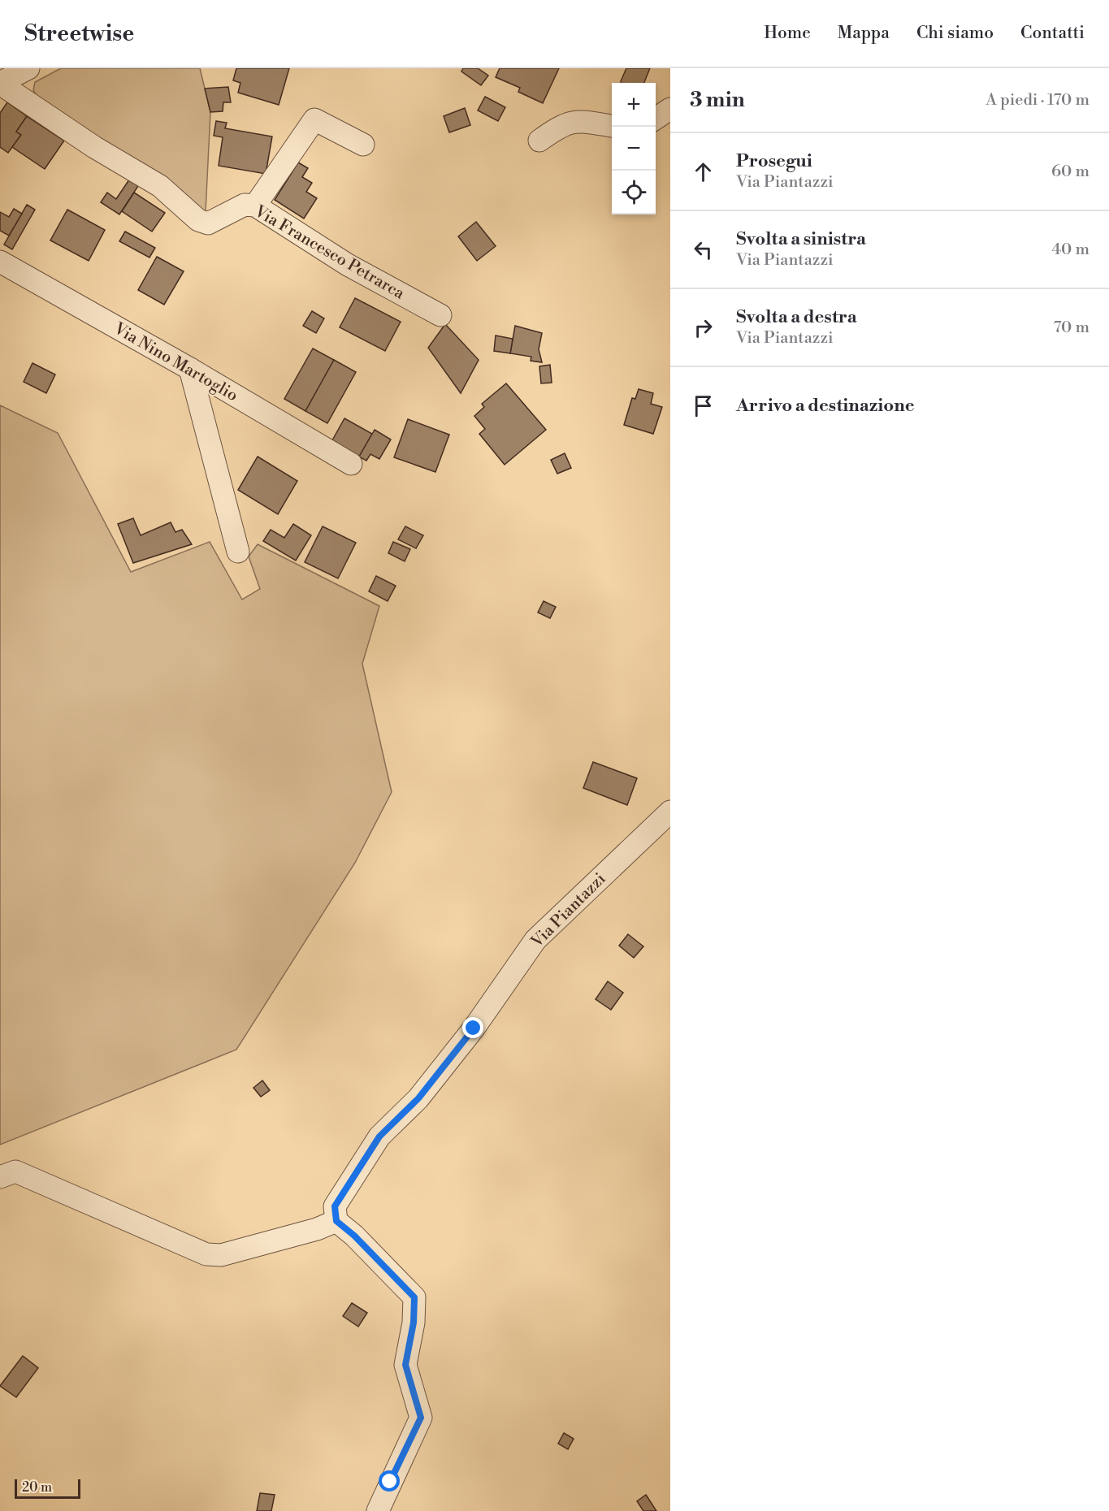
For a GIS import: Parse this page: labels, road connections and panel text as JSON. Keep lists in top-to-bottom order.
{
  "streets": {
    "street": ["Via Francesco Petrarca", "Via Nino Martoglio", "Via Piantazzi"]
  },
  "scale_bar": "20 m",
  "page": {
    "header": "Streetwise",
    "nav": [
      "Home",
      "Mappa",
      "Chi siamo",
      "Contatti"
    ],
    "heading": ["3 min", "A piedi · 170 m"],
    "map_buttons": ["+", "−"],
    "list": [
      ["Prosegui", "Via Piantazzi", "60 m"],
      ["Svolta a sinistra", "Via Piantazzi", "40 m"],
      ["Svolta a destra", "Via Piantazzi", "70 m"],
      "Arrivo a destinazione"
    ],
    "scale": "20 m"
  }
}
